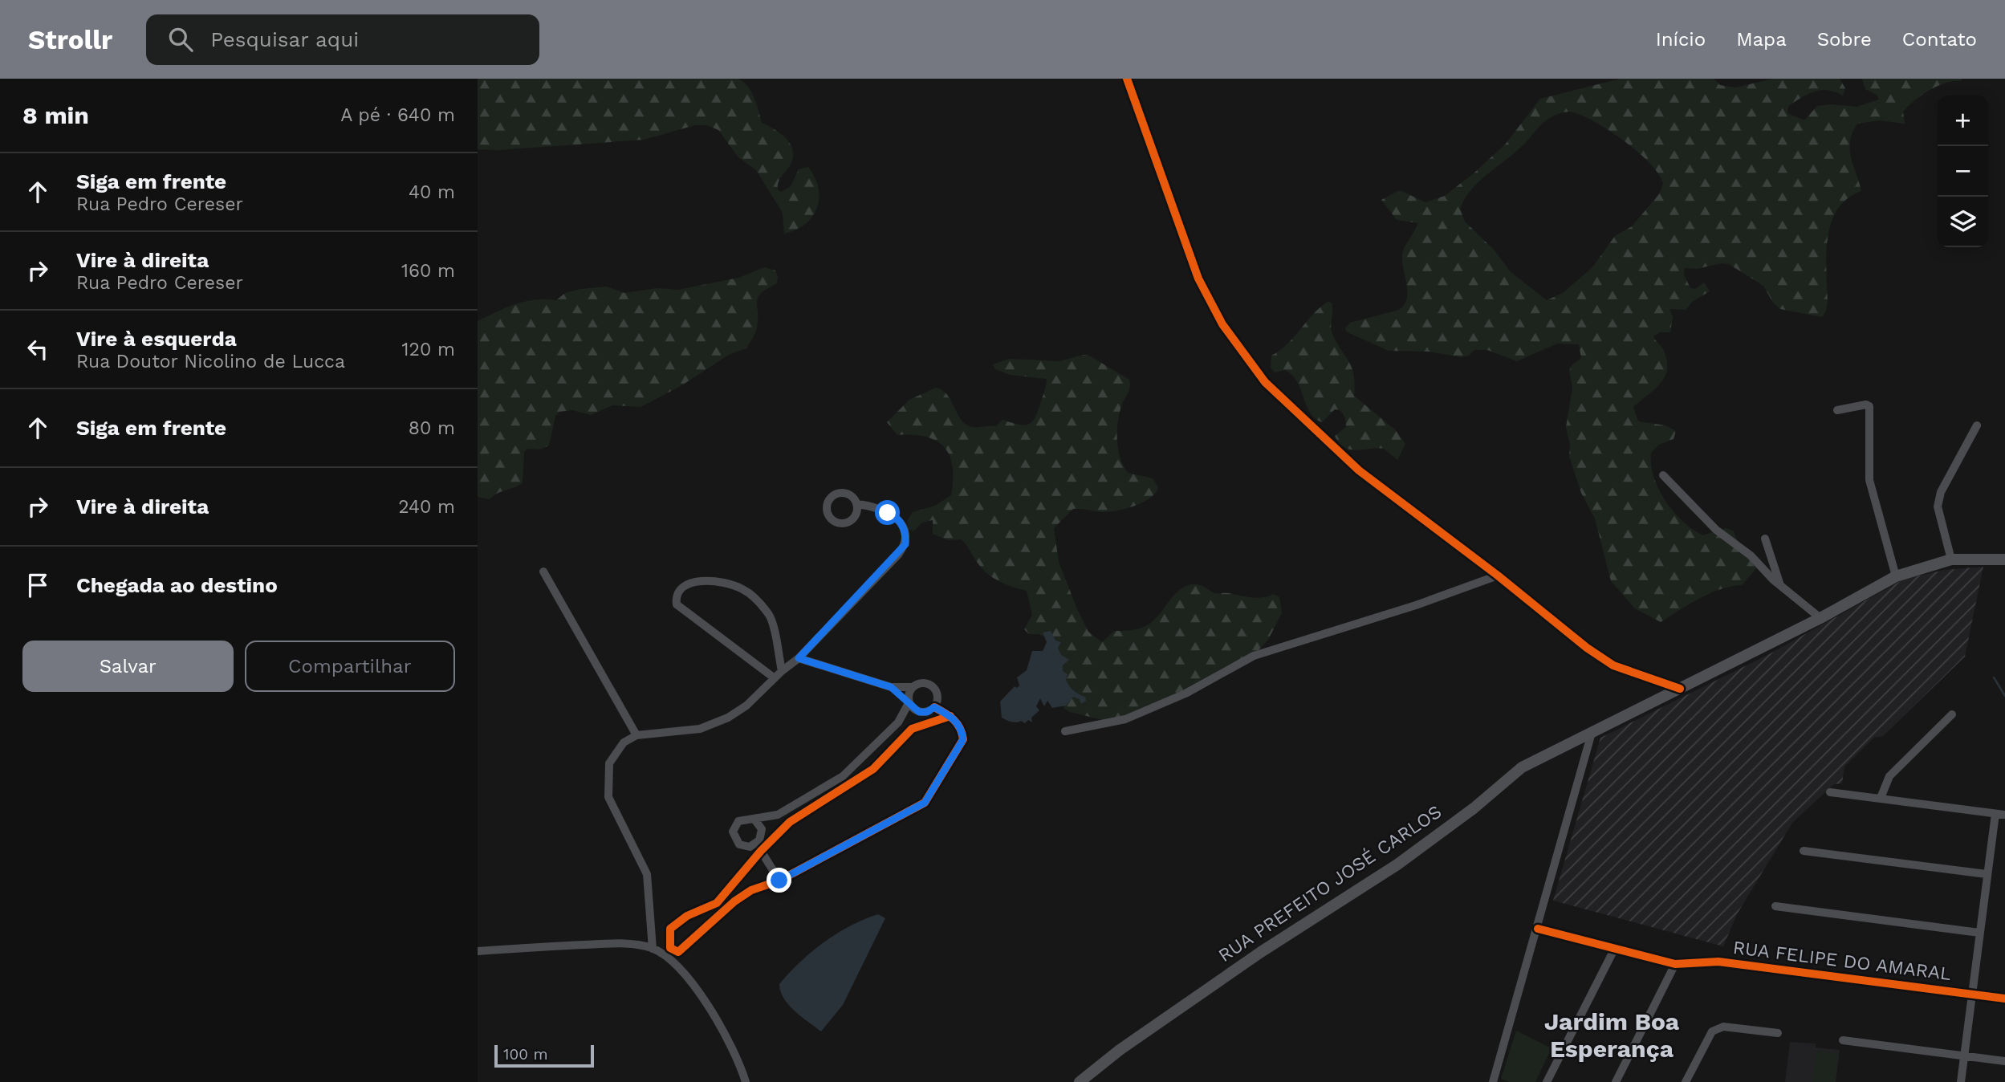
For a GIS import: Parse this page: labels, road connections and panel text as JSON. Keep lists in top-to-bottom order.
{
  "streets": {
    "main road": ["RUA PREFEITO JOSÉ CARLOS"],
    "street": ["RUA FELIPE DO AMARAL"]
  },
  "districts": ["Jardim Boa Esperança"],
  "scale_bar": "100 m",
  "page": {
    "header": "Strollr",
    "search": "Pesquisar aqui",
    "nav": [
      "Início",
      "Mapa",
      "Sobre",
      "Contato"
    ],
    "heading": ["8 min", "A pé · 640 m"],
    "map_buttons": ["+", "−"],
    "list": [
      ["Siga em frente", "Rua Pedro Cereser", "40 m"],
      ["Vire à direita", "Rua Pedro Cereser", "160 m"],
      ["Vire à esquerda", "Rua Doutor Nicolino de Lucca", "120 m"],
      ["Siga em frente", "80 m"],
      ["Vire à direita", "240 m"],
      "Chegada ao destino"
    ],
    "buttons": ["Salvar", "Compartilhar"],
    "scale": "100 m"
  }
}
